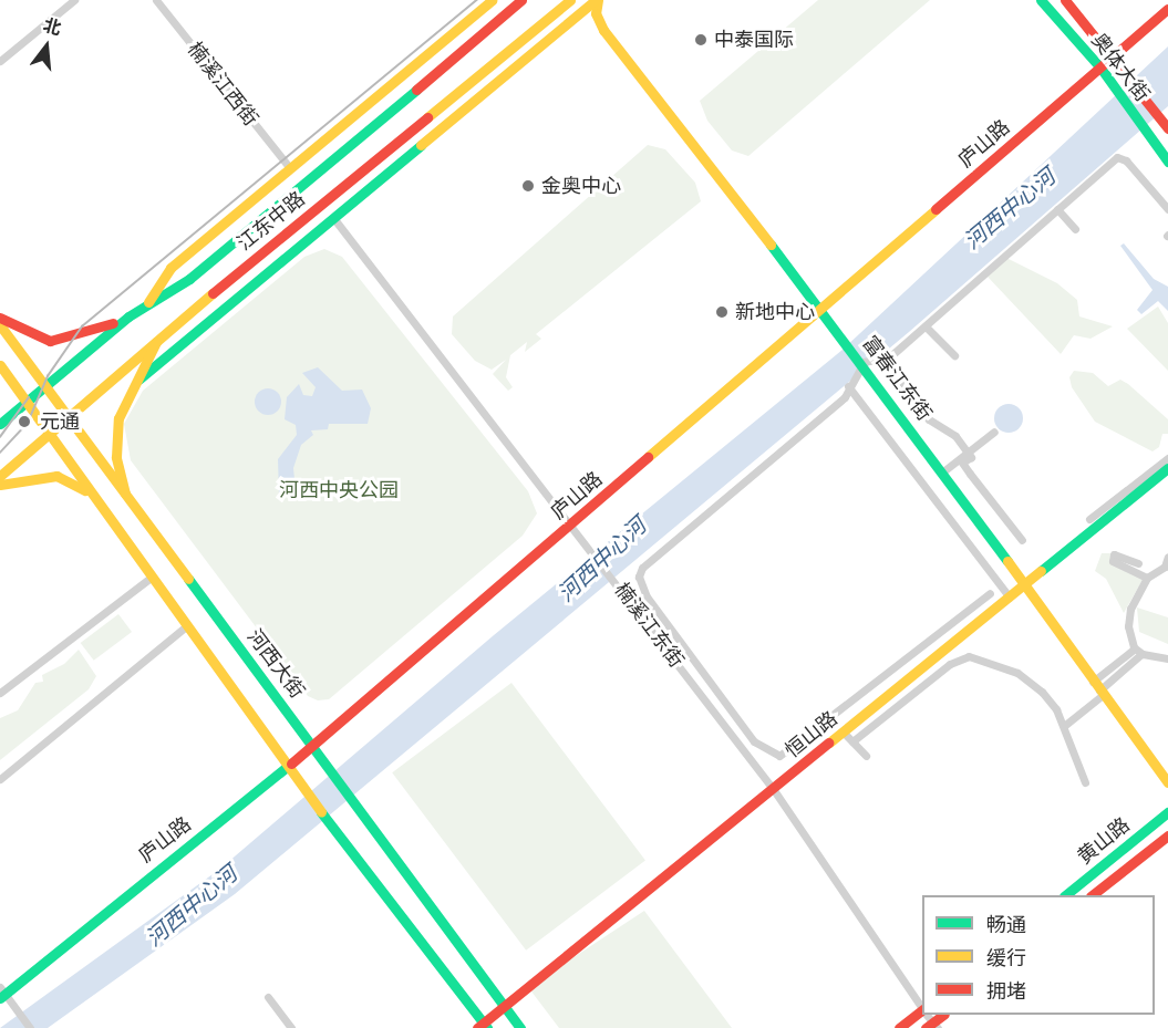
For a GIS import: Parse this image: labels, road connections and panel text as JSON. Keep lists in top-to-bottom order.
{
  "streets": {
    "main road": [
      "奥体大街",
      "庐山路",
      "江东中路",
      "富春江东街",
      "河西大街",
      "恒山路",
      "黄山路"
    ],
    "street": ["楠溪江西街", "楠溪江东街"]
  },
  "crossings": [
    ["奥体大街", "庐山路"],
    ["楠溪江西街", "江东中路"],
    ["庐山路", "富春江东街"],
    ["庐山路", "楠溪江东街"],
    ["庐山路", "河西大街"],
    ["江东中路", "富春江东街"],
    ["江东中路", "楠溪江东街"],
    ["江东中路", "河西大街"],
    ["富春江东街", "恒山路"],
    ["楠溪江东街", "恒山路"],
    ["河西大街", "恒山路"]
  ],
  "water": ["河西中心河"],
  "parks": ["河西中央公园"],
  "places": [
    "中泰国际",
    "金奥中心",
    "新地中心",
    "元通"
  ],
  "legend": ["畅通", "缓行", "拥堵"],
  "north": "top"
}
